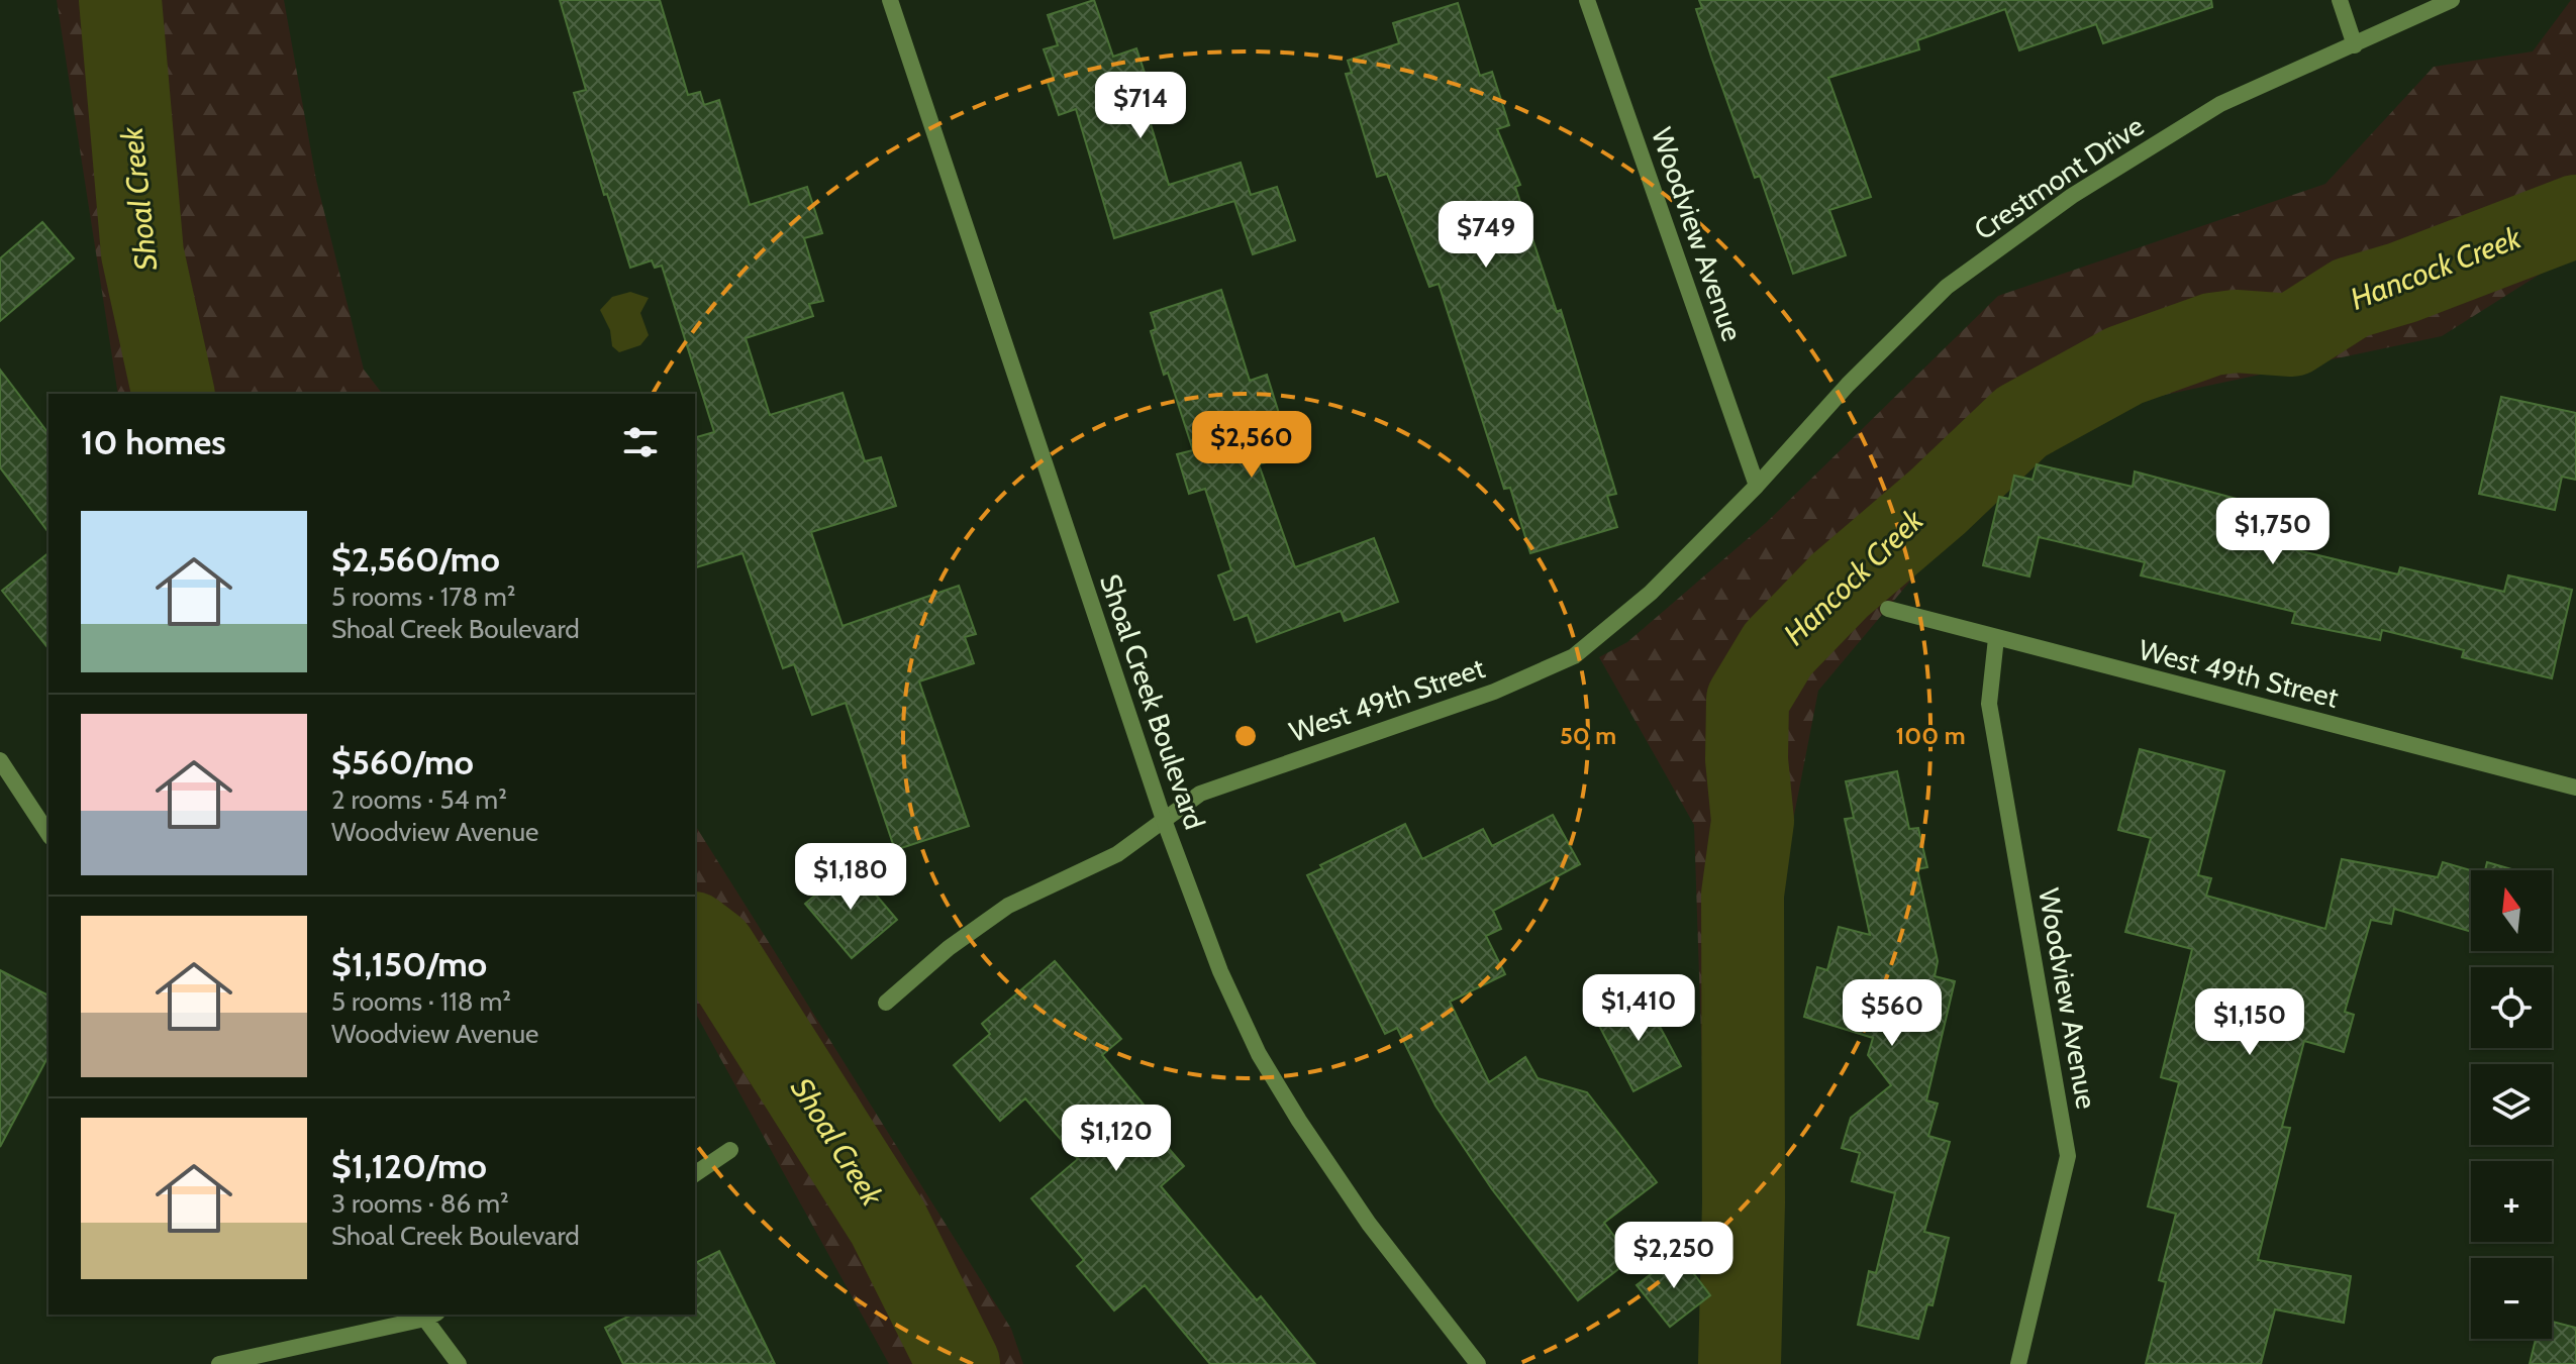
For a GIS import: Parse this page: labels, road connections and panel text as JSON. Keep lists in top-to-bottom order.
{
  "streets": {
    "street": [
      "Crestmont Drive",
      "Woodview Avenue",
      "West 49th Street",
      "Shoal Creek Boulevard"
    ]
  },
  "crossings": [
    ["Crestmont Drive", "Woodview Avenue"],
    ["Crestmont Drive", "West 49th Street"],
    ["Woodview Avenue", "West 49th Street"],
    ["West 49th Street", "Shoal Creek Boulevard"]
  ],
  "water": ["Shoal Creek", "Hancock Creek"],
  "north": "top",
  "page": {
    "price": [
      "$714",
      "$749",
      "$2,560",
      "$1,750",
      "$1,180",
      "$1,410",
      "$560",
      "$1,150",
      "$1,120",
      "$2,250"
    ],
    "heading": "10 homes",
    "list": [
      {
        "name": "$2,560/mo",
        "note": "5 rooms · 178 m² · Shoal Creek Boulevard"
      },
      {
        "name": "$560/mo",
        "note": "2 rooms · 54 m² · Woodview Avenue"
      },
      {
        "name": "$1,150/mo",
        "note": "5 rooms · 118 m² · Woodview Avenue"
      },
      {
        "name": "$1,120/mo",
        "note": "3 rooms · 86 m² · Shoal Creek Boulevard"
      }
    ],
    "map_buttons": ["+", "−"]
  },
  "rings": ["50 m", "100 m"]
}
